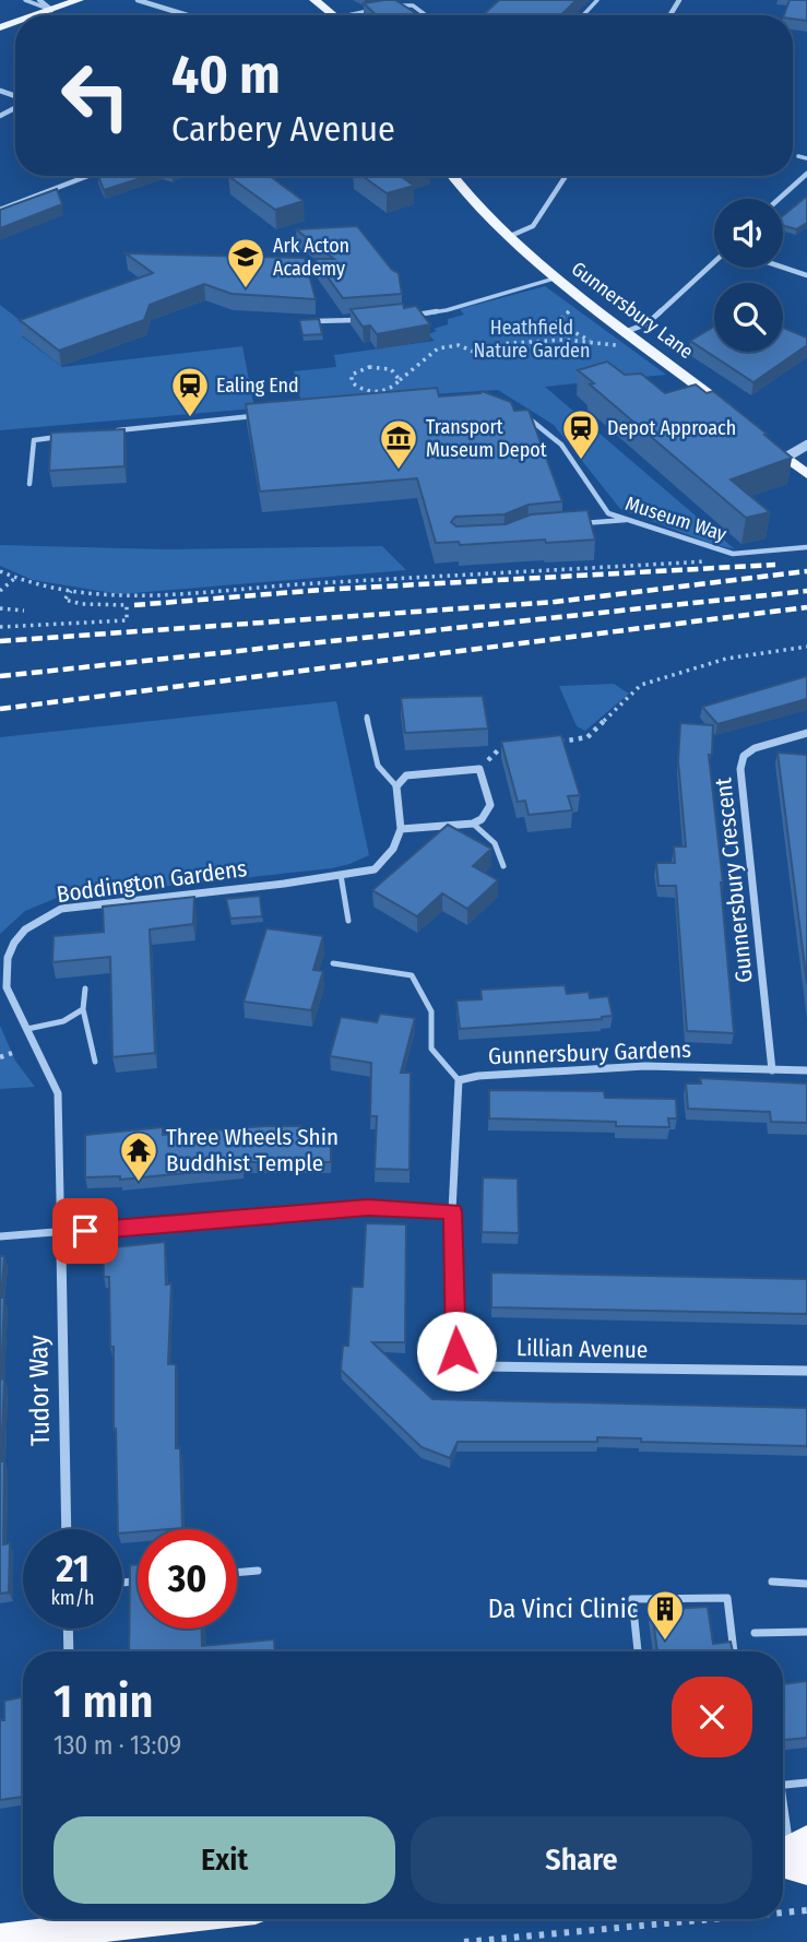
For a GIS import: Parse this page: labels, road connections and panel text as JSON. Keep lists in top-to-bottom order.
{
  "streets": {
    "main road": ["Gunnersbury Lane"],
    "street": [
      "Gunnersbury Crescent",
      "Boddington Gardens",
      "Gunnersbury Gardens",
      "Lillian Avenue",
      "Tudor Way"
    ],
    "lane": ["Museum Way"]
  },
  "crossings": [
    ["Gunnersbury Crescent", "Gunnersbury Gardens"],
    ["Boddington Gardens", "Tudor Way"],
    ["Gunnersbury Gardens", "Lillian Avenue"]
  ],
  "parks": ["Heathfield Nature Garden"],
  "places": {
    "school or university": ["Ark Acton Academy"],
    "station": ["Ealing End", "Depot Approach"],
    "museum": ["Transport Museum Depot"],
    "temple": ["Three Wheels Shin Buddhist Temple"],
    "building": ["Da Vinci Clinic"]
  },
  "page": {
    "turn": ["40 m", "Carbery Avenue"],
    "speed": "21 km/h",
    "limit": "30",
    "heading": ["1 min", "130 m · 13:09"],
    "buttons": ["Exit", "Share"]
  }
}
